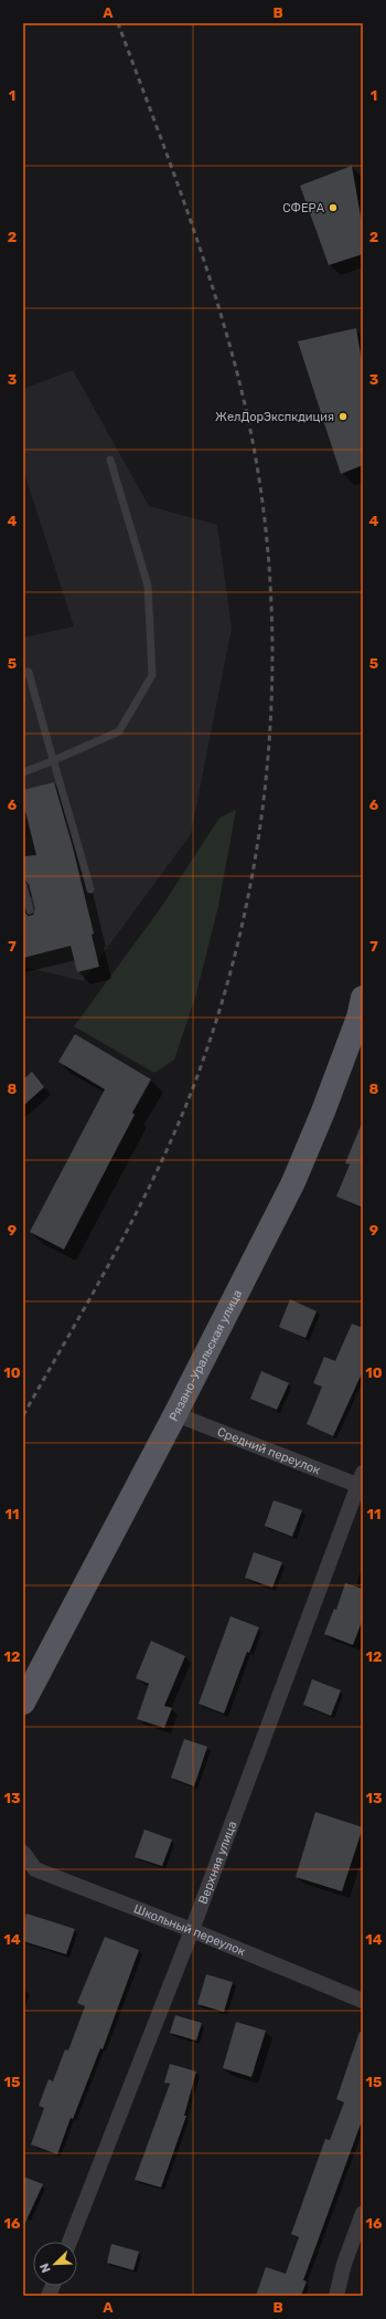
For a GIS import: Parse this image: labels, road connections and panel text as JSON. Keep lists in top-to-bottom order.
{
  "streets": {
    "main road": ["Рязано-Уральская улица"],
    "street": ["Средний переулок", "Верхняя улица", "Школьный переулок"]
  },
  "crossings": [
    ["Рязано-Уральская улица", "Средний переулок"],
    ["Средний переулок", "Верхняя улица"],
    ["Верхняя улица", "Школьный переулок"]
  ],
  "places": ["СФЕРА", "ЖелДорЭкспкдиция"],
  "north": "bottom left",
  "grid": {
    "columns": ["A", "B"],
    "rows": [
      "1",
      "2",
      "3",
      "4",
      "5",
      "6",
      "7",
      "8",
      "9",
      "10",
      "11",
      "12",
      "13",
      "14",
      "15",
      "16"
    ]
  }
}
